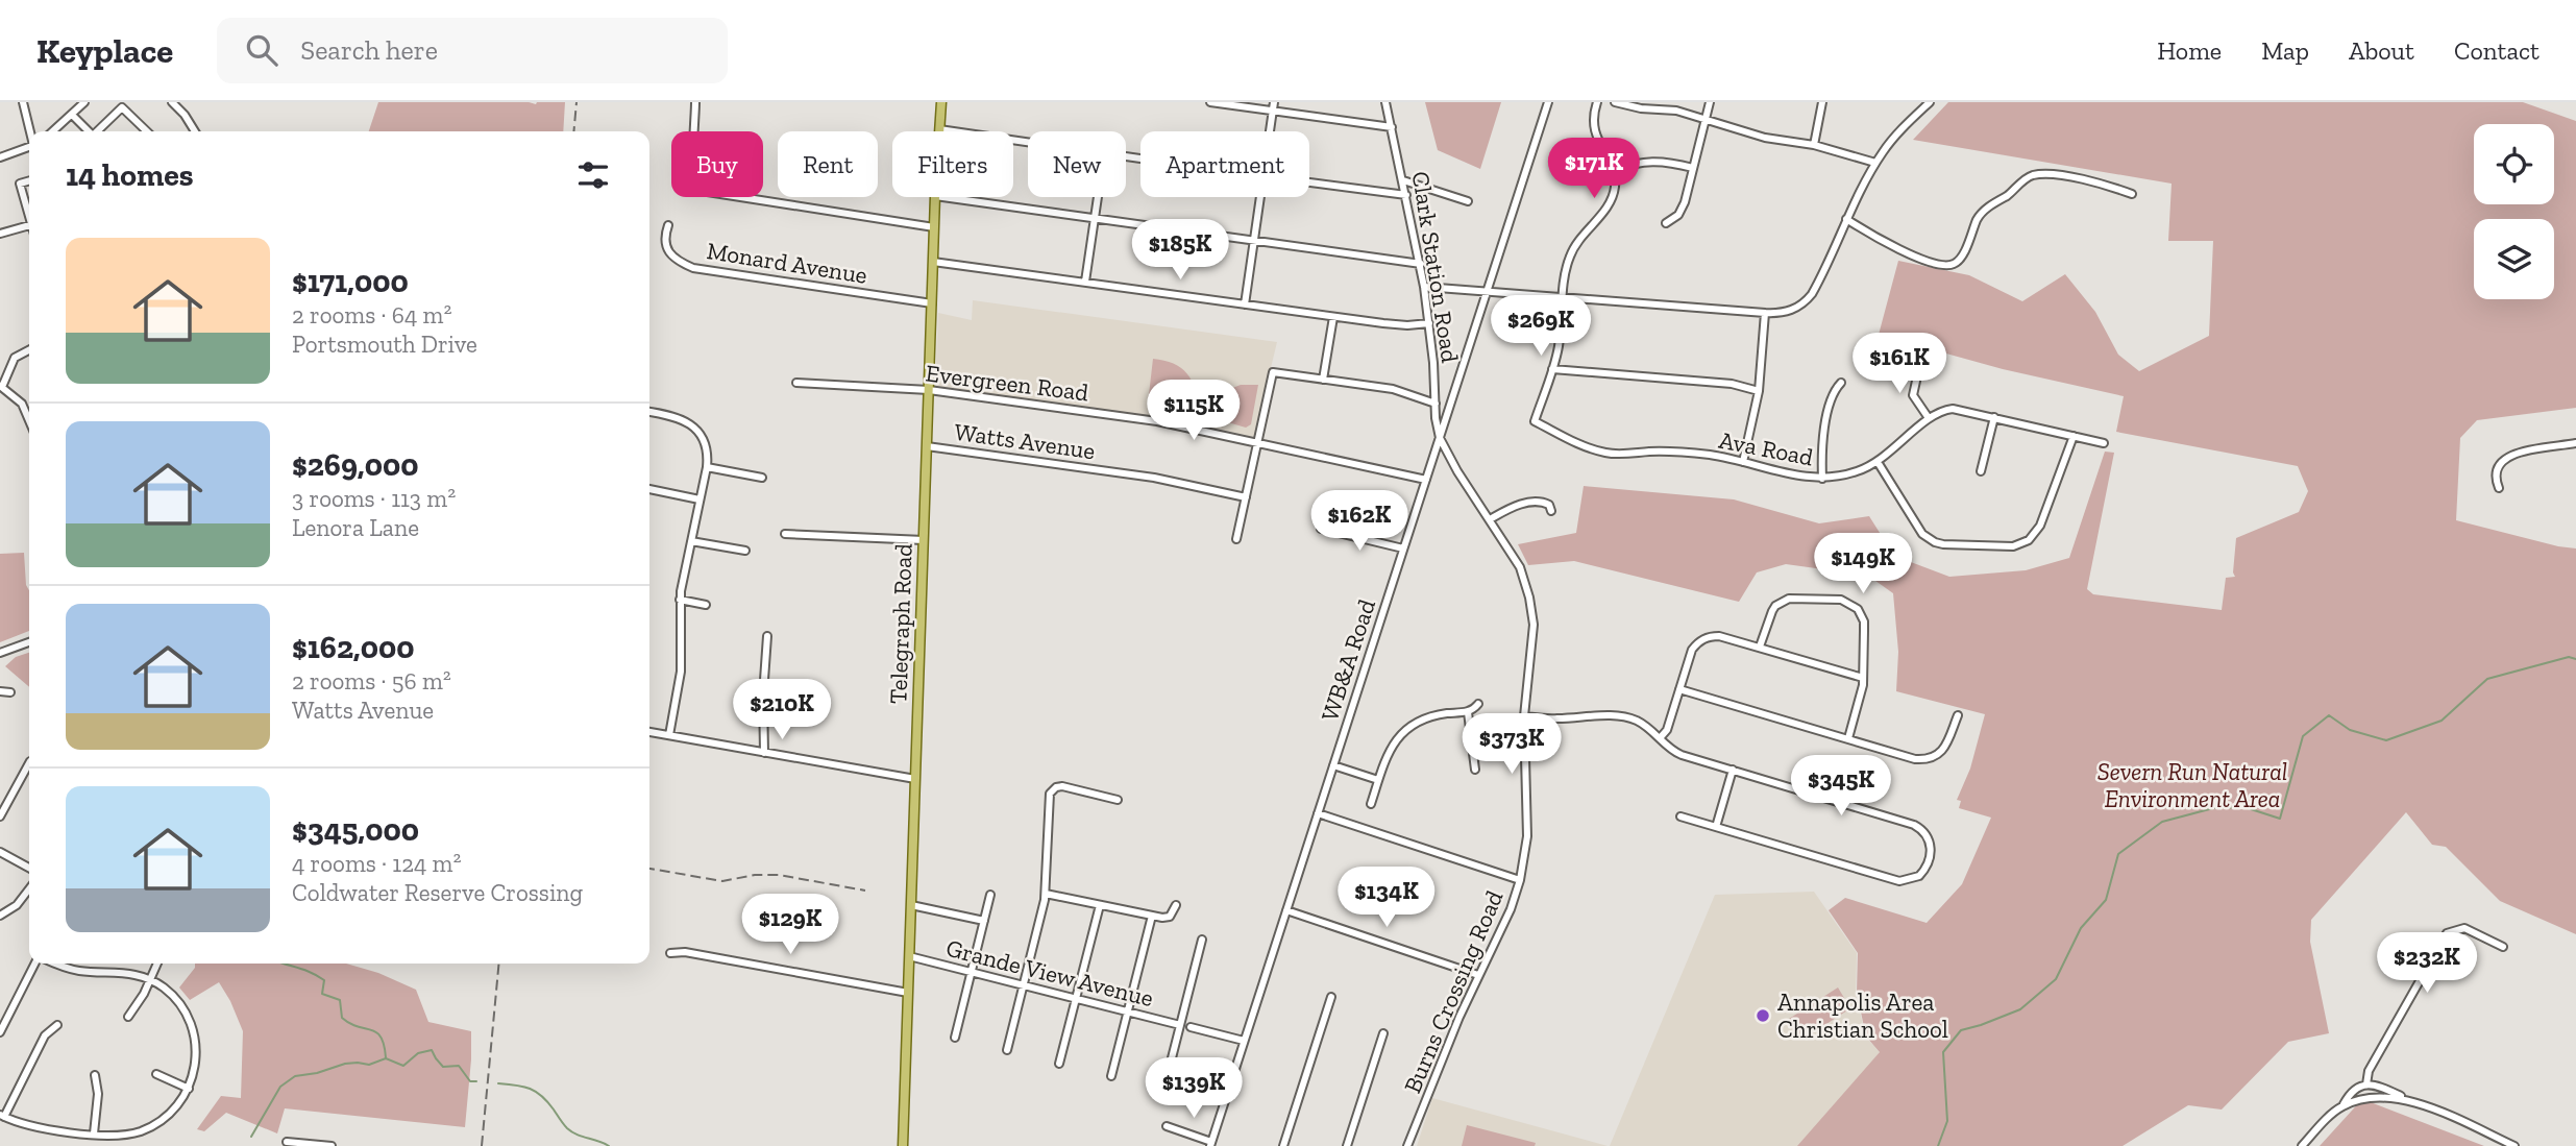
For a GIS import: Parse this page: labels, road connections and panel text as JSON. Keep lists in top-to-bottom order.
{
  "streets": {
    "main road": ["Telegraph Road"],
    "street": [
      "Monard Avenue",
      "Clark Station Road",
      "Evergreen Road",
      "Watts Avenue",
      "Ava Road",
      "WB&A Road",
      "Grande View Avenue",
      "Burns Crossing Road"
    ]
  },
  "crossings": [
    ["Monard Avenue", "Telegraph Road"],
    ["Clark Station Road", "WB&A Road"],
    ["Clark Station Road", "Burns Crossing Road"],
    ["Evergreen Road", "Telegraph Road"],
    ["Evergreen Road", "WB&A Road"],
    ["Watts Avenue", "Telegraph Road"],
    ["Telegraph Road", "Grande View Avenue"],
    ["WB&A Road", "Burns Crossing Road"]
  ],
  "parks": ["Severn Run Natural Environment Area"],
  "places": ["Annapolis Area Christian School"],
  "page": {
    "header": "Keyplace",
    "search": "Search here",
    "nav": [
      "Home",
      "Map",
      "About",
      "Contact"
    ],
    "chip": [
      "Buy",
      "Rent",
      "Filters",
      "New",
      "Apartment"
    ],
    "heading": "14 homes",
    "price": [
      "$171K",
      "$185K",
      "$269K",
      "$161K",
      "$115K",
      "$162K",
      "$149K",
      "$210K",
      "$373K",
      "$345K",
      "$134K",
      "$129K",
      "$232K",
      "$139K"
    ],
    "list": [
      {
        "name": "$171,000",
        "note": "2 rooms · 64 m² · Portsmouth Drive"
      },
      {
        "name": "$269,000",
        "note": "3 rooms · 113 m² · Lenora Lane"
      },
      {
        "name": "$162,000",
        "note": "2 rooms · 56 m² · Watts Avenue"
      },
      {
        "name": "$345,000",
        "note": "4 rooms · 124 m² · Coldwater Reserve Crossing"
      }
    ]
  }
}
